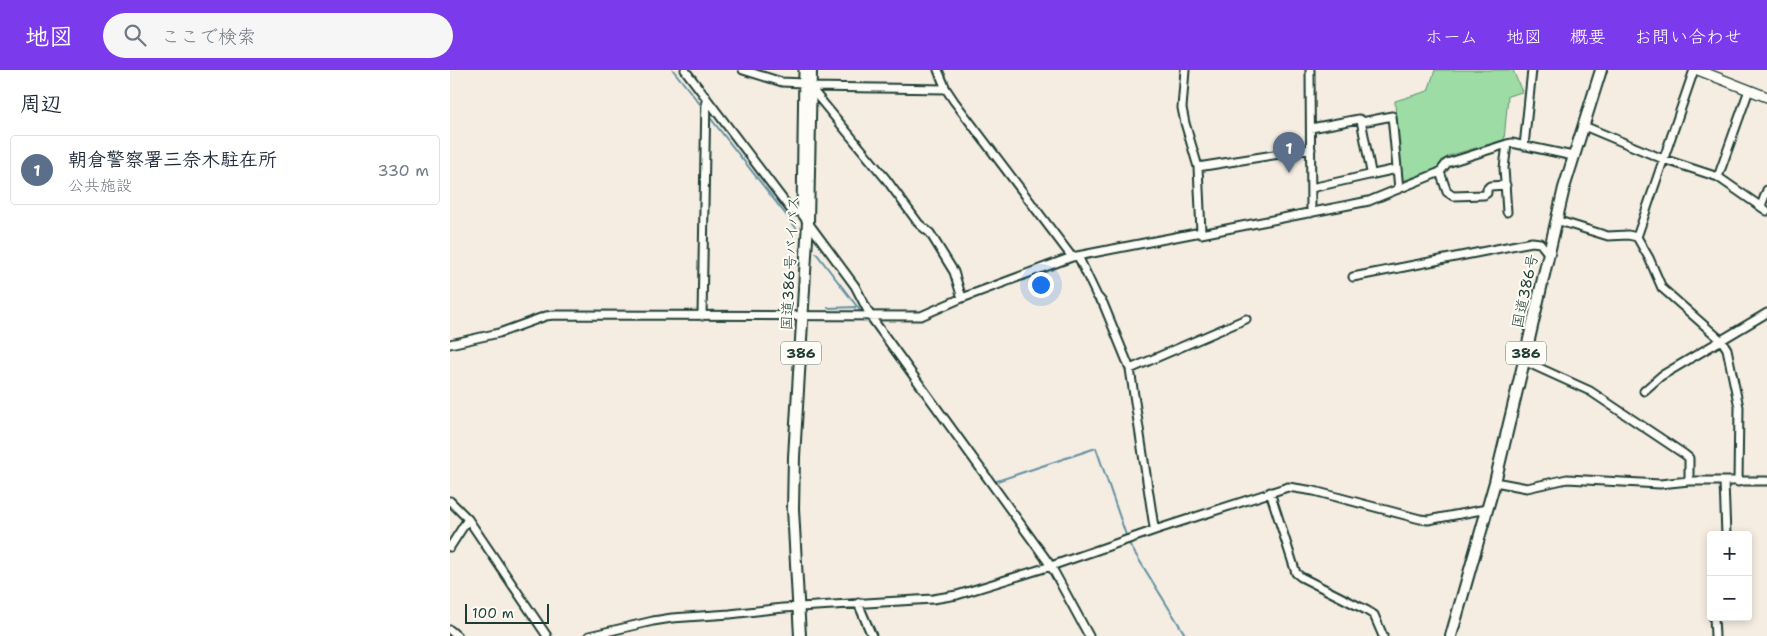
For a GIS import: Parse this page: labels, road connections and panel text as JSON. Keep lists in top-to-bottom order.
{
  "streets": {
    "highway": ["国道386号バイパス", "国道386号", "386"]
  },
  "scale_bar": "100 m",
  "page": {
    "header": "地図",
    "search": "ここで検索",
    "nav": [
      "ホーム",
      "地図",
      "概要",
      "お問い合わせ"
    ],
    "heading": "周辺",
    "pins": "1",
    "list": [
      {
        "mark": "1",
        "name": "朝倉警察署三奈木駐在所",
        "note": "公共施設",
        "value": "330 m"
      }
    ],
    "map_buttons": ["+", "−"],
    "scale": "100 m"
  }
}
